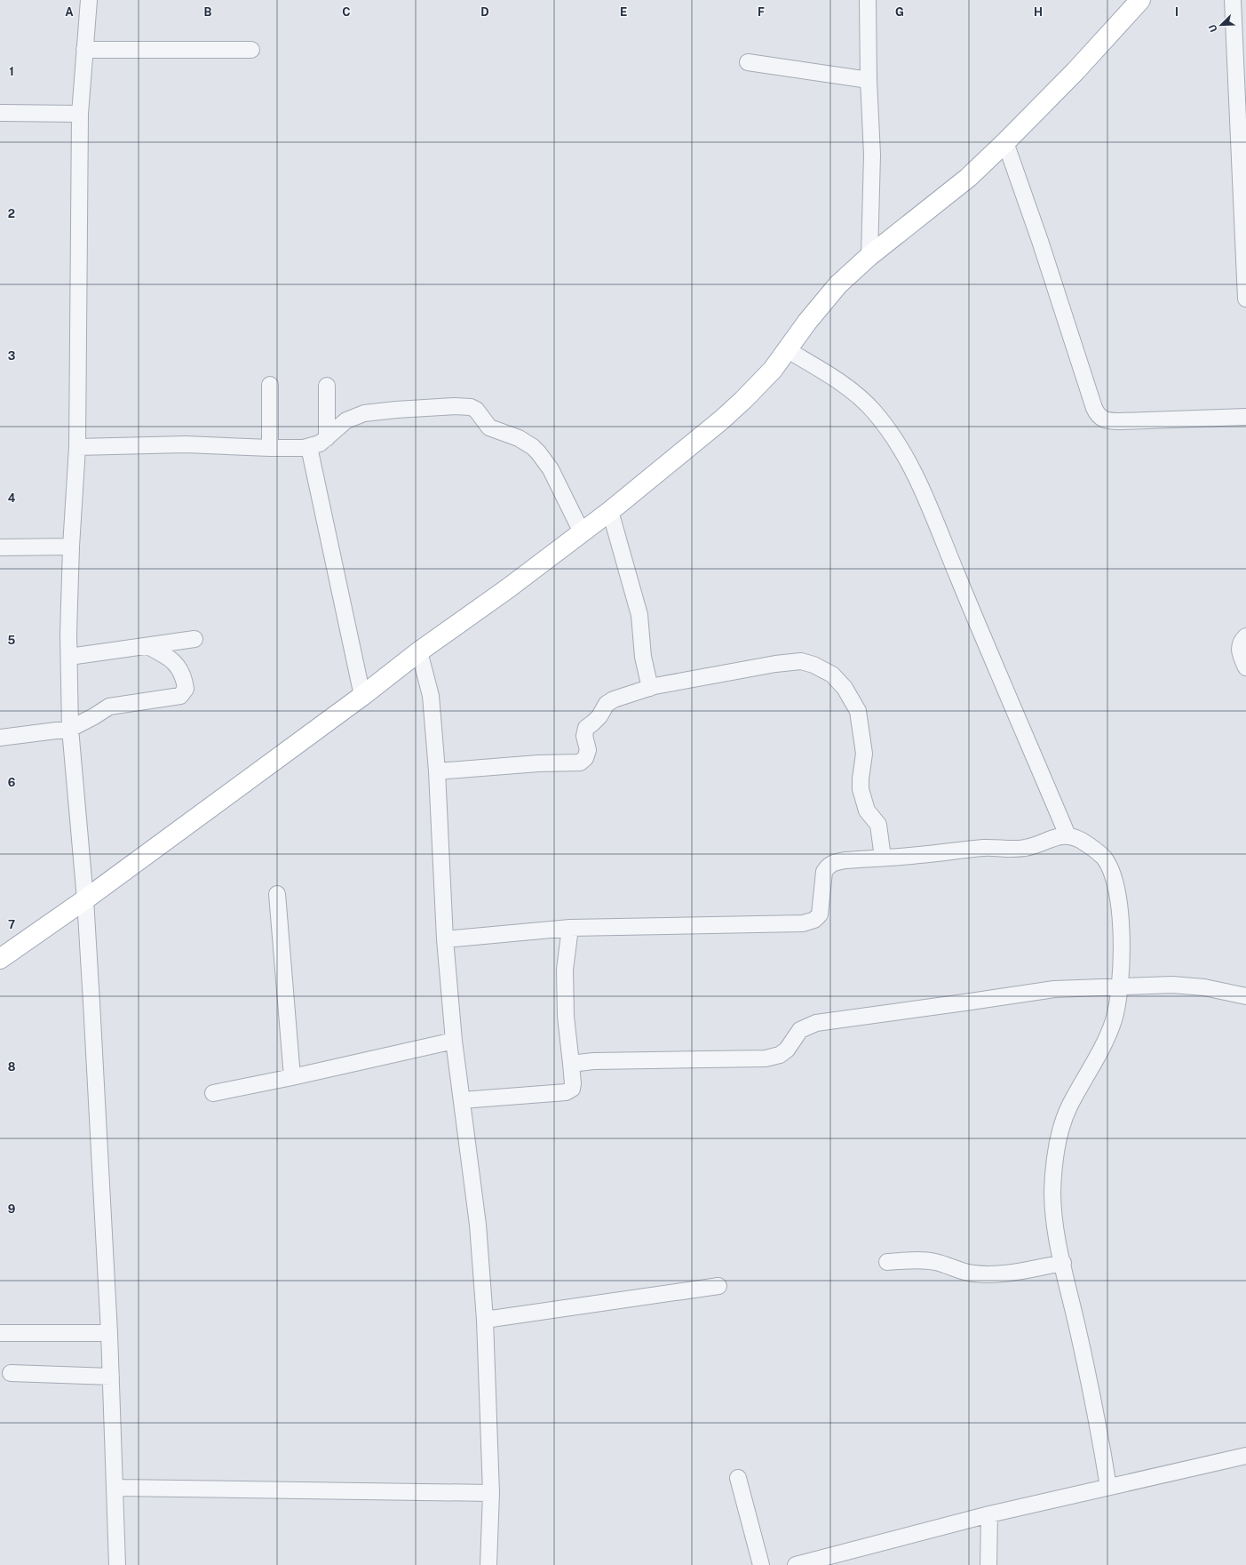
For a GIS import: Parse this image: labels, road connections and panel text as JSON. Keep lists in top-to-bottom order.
{
  "north": "bottom left",
  "grid": {
    "columns": [
      "A",
      "B",
      "C",
      "D",
      "E",
      "F",
      "G",
      "H",
      "I"
    ],
    "rows": [
      "1",
      "2",
      "3",
      "4",
      "5",
      "6",
      "7",
      "8",
      "9"
    ]
  }
}
